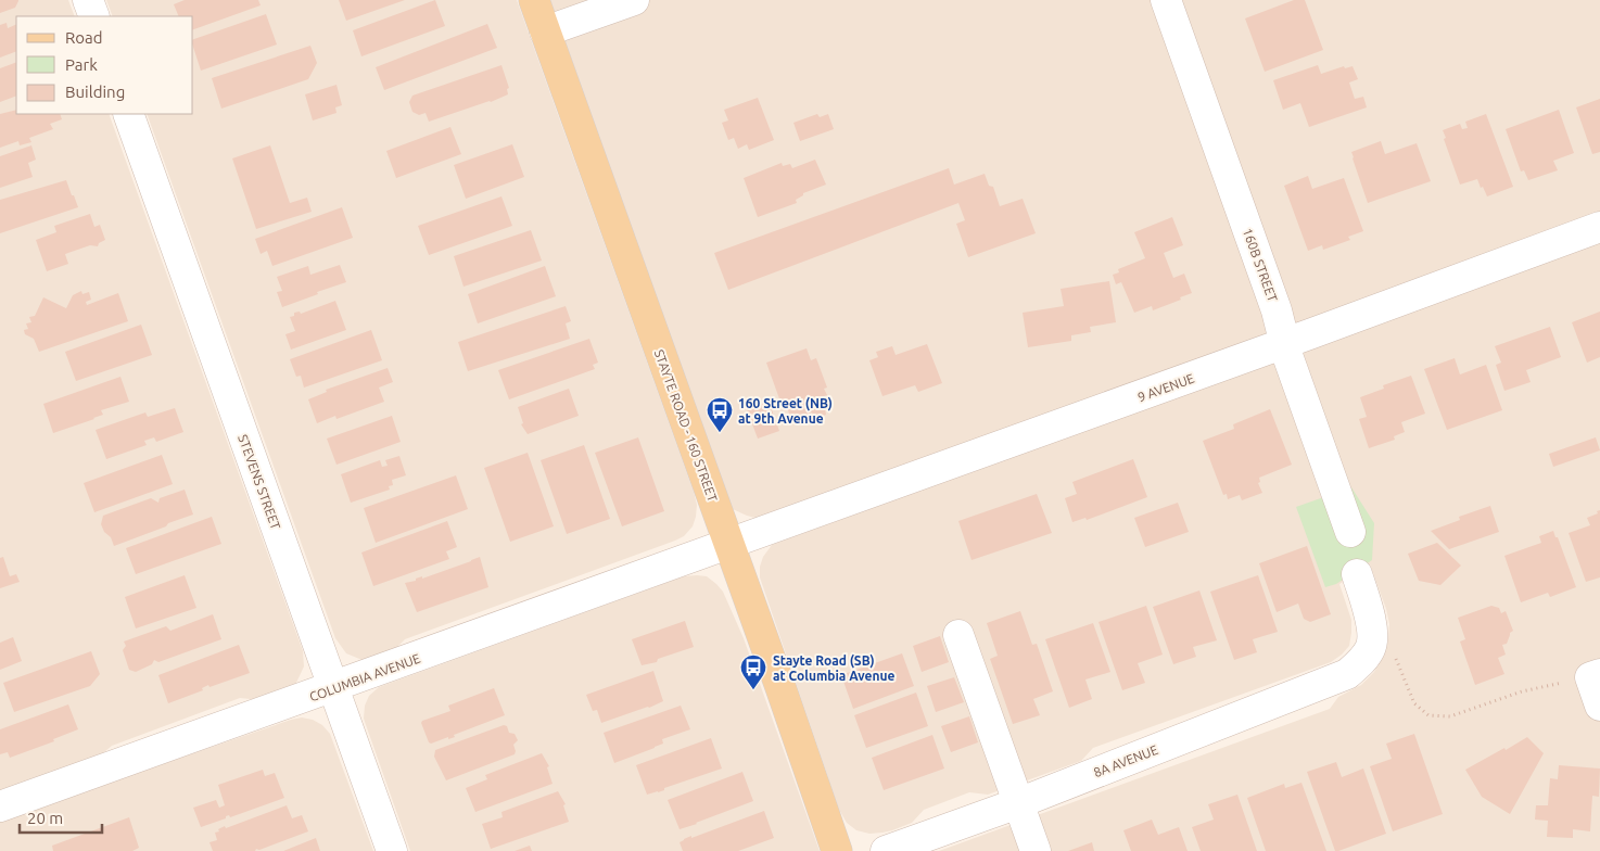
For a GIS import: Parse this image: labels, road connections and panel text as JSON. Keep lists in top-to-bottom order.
{
  "streets": {
    "main road": ["STAYTE ROAD - 160 STREET"],
    "street": [
      "160B STREET",
      "9 AVENUE",
      "STEVENS STREET",
      "COLUMBIA AVENUE",
      "8A AVENUE"
    ]
  },
  "crossings": [
    ["160B STREET", "9 AVENUE"],
    ["9 AVENUE", "STAYTE ROAD - 160 STREET"],
    ["9 AVENUE", "COLUMBIA AVENUE"],
    ["STAYTE ROAD - 160 STREET", "COLUMBIA AVENUE"],
    ["STEVENS STREET", "COLUMBIA AVENUE"]
  ],
  "places": {
    "bus stop": ["160 Street (NB) at 9th Avenue", "Stayte Road (SB) at Columbia Avenue"]
  },
  "legend": ["Road", "Park", "Building"],
  "scale_bar": "20 m"
}
